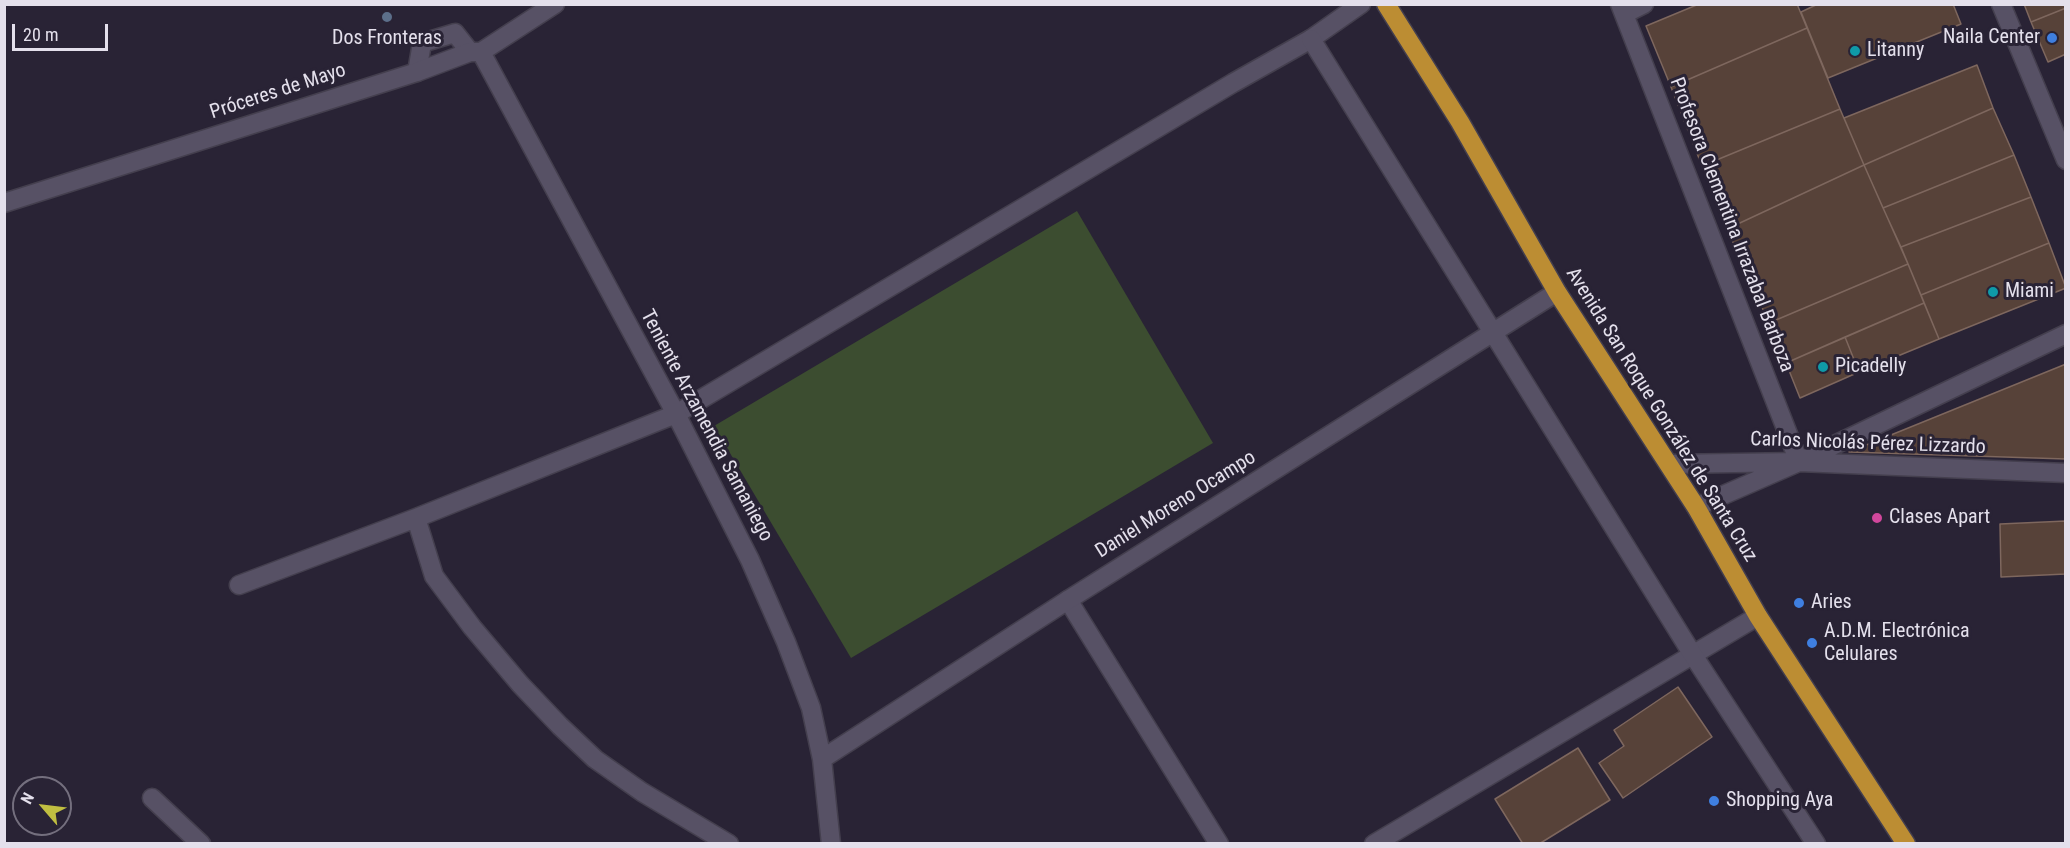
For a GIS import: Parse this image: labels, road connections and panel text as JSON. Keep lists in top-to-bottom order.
{
  "streets": {
    "highway": ["Avenida San Roque González de Santa Cruz"],
    "street": [
      "Próceres de Mayo",
      "Profesora Clementina Irrazabal Barboza",
      "Teniente Arzamendia Samaniego",
      "Carlos Nicolás Pérez Lizzardo",
      "Daniel Moreno Ocampo"
    ]
  },
  "crossings": [
    ["Próceres de Mayo", "Teniente Arzamendia Samaniego"],
    ["Profesora Clementina Irrazabal Barboza", "Carlos Nicolás Pérez Lizzardo"],
    ["Avenida San Roque González de Santa Cruz", "Carlos Nicolás Pérez Lizzardo"],
    ["Avenida San Roque González de Santa Cruz", "Daniel Moreno Ocampo"],
    ["Teniente Arzamendia Samaniego", "Daniel Moreno Ocampo"]
  ],
  "places": [
    "Dos Fronteras",
    "Naila Center",
    "Litanny",
    "Miami",
    "Picadelly",
    "Clases Apart",
    "Aries",
    "A.D.M. Electrónica Celulares",
    "Shopping Aya"
  ],
  "scale_bar": "20 m",
  "north": "top left"
}
